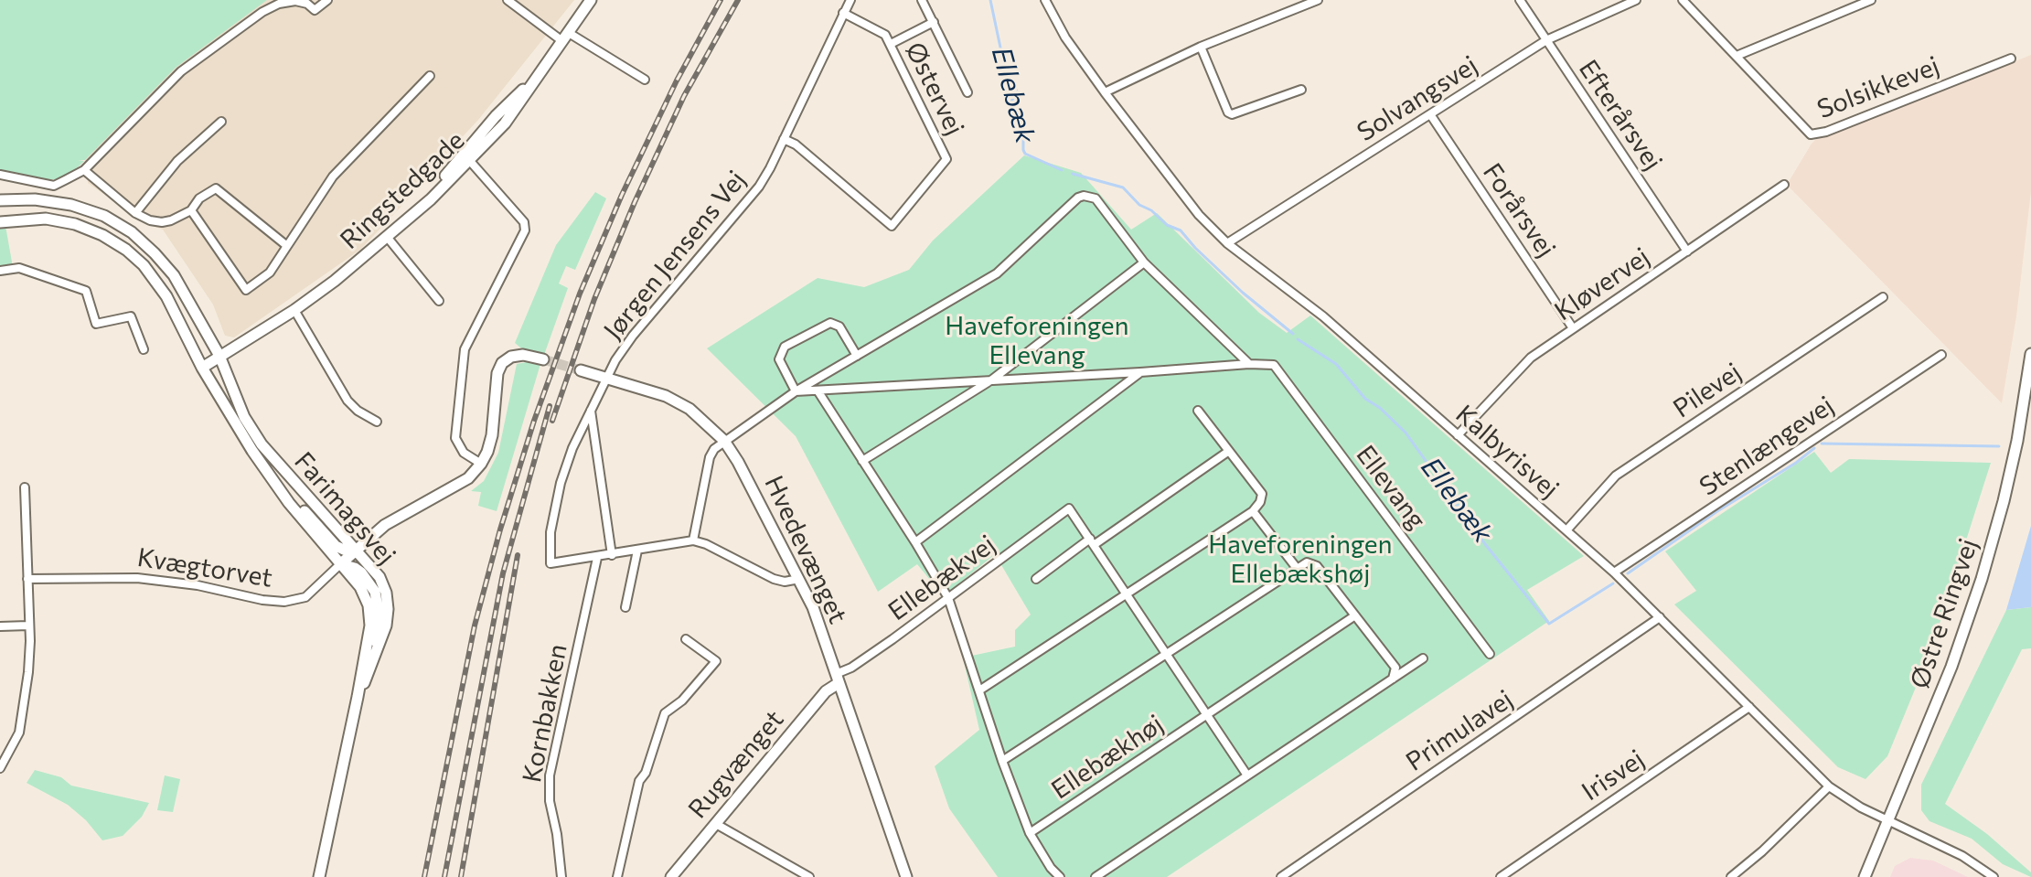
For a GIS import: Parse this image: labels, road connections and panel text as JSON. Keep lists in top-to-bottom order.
{
  "streets": {
    "street": [
      "Solsikkevej",
      "Østervej",
      "Solvangsvej",
      "Efterårsvej",
      "Ringstedgade",
      "Forårsvej",
      "Jørgen Jensens Vej",
      "Kløvervej",
      "Pilevej",
      "Stenlængevej",
      "Kalbyrisvej",
      "Ellevang",
      "Farimagsvej",
      "Hvedevænget",
      "Kvægtorvet",
      "Ellebækvej",
      "Østre Ringvej",
      "Kornbakken",
      "Primulavej",
      "Ellebækhøj",
      "Rugvænget",
      "Irisvej"
    ]
  },
  "crossings": [
    ["Østervej", "Jørgen Jensens Vej"],
    ["Solvangsvej", "Efterårsvej"],
    ["Solvangsvej", "Forårsvej"],
    ["Solvangsvej", "Kalbyrisvej"],
    ["Efterårsvej", "Kløvervej"],
    ["Ringstedgade", "Farimagsvej"],
    ["Forårsvej", "Kløvervej"],
    ["Jørgen Jensens Vej", "Hvedevænget"],
    ["Jørgen Jensens Vej", "Kornbakken"],
    ["Kløvervej", "Kalbyrisvej"],
    ["Pilevej", "Kalbyrisvej"],
    ["Stenlængevej", "Kalbyrisvej"],
    ["Kalbyrisvej", "Østre Ringvej"],
    ["Kalbyrisvej", "Primulavej"],
    ["Kalbyrisvej", "Irisvej"],
    ["Ellevang", "Hvedevænget"],
    ["Farimagsvej", "Kvægtorvet"],
    ["Hvedevænget", "Ellebækvej"],
    ["Hvedevænget", "Rugvænget"],
    ["Ellebækvej", "Ellebækhøj"],
    ["Ellebækvej", "Rugvænget"]
  ],
  "water": ["Ellebæk"],
  "parks": ["Haveforeningen Ellevang", "Haveforeningen Ellebækshøj"]
}
